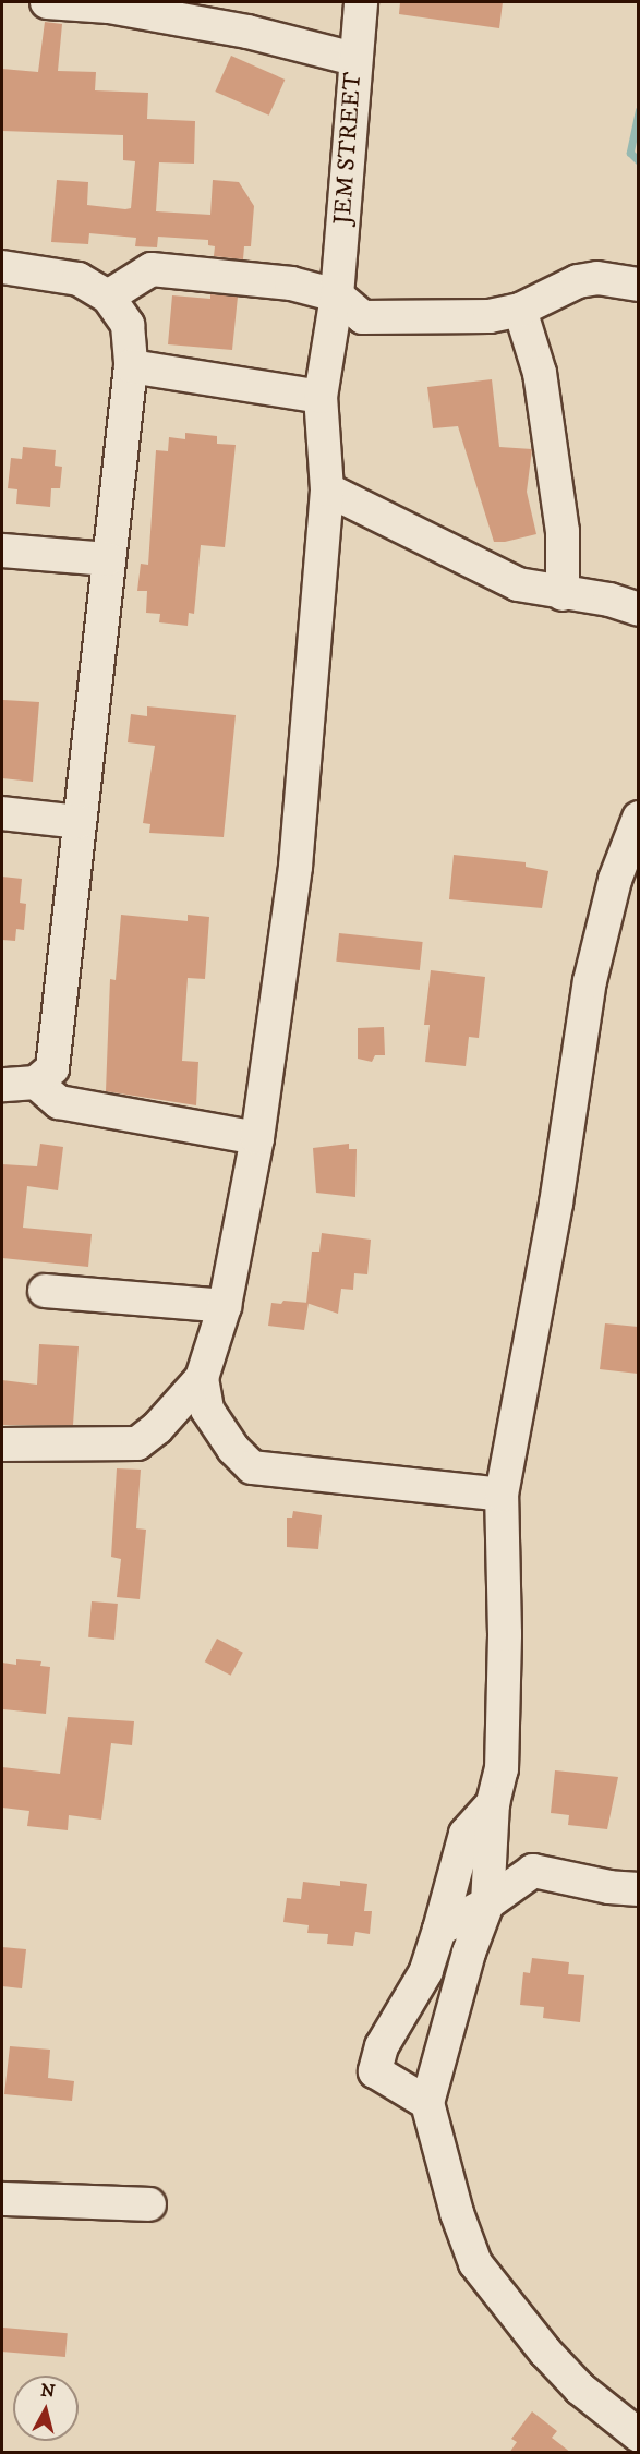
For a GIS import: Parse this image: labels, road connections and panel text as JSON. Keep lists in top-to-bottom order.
{
  "streets": {
    "street": ["JEM STREET"]
  },
  "north": "top"
}
